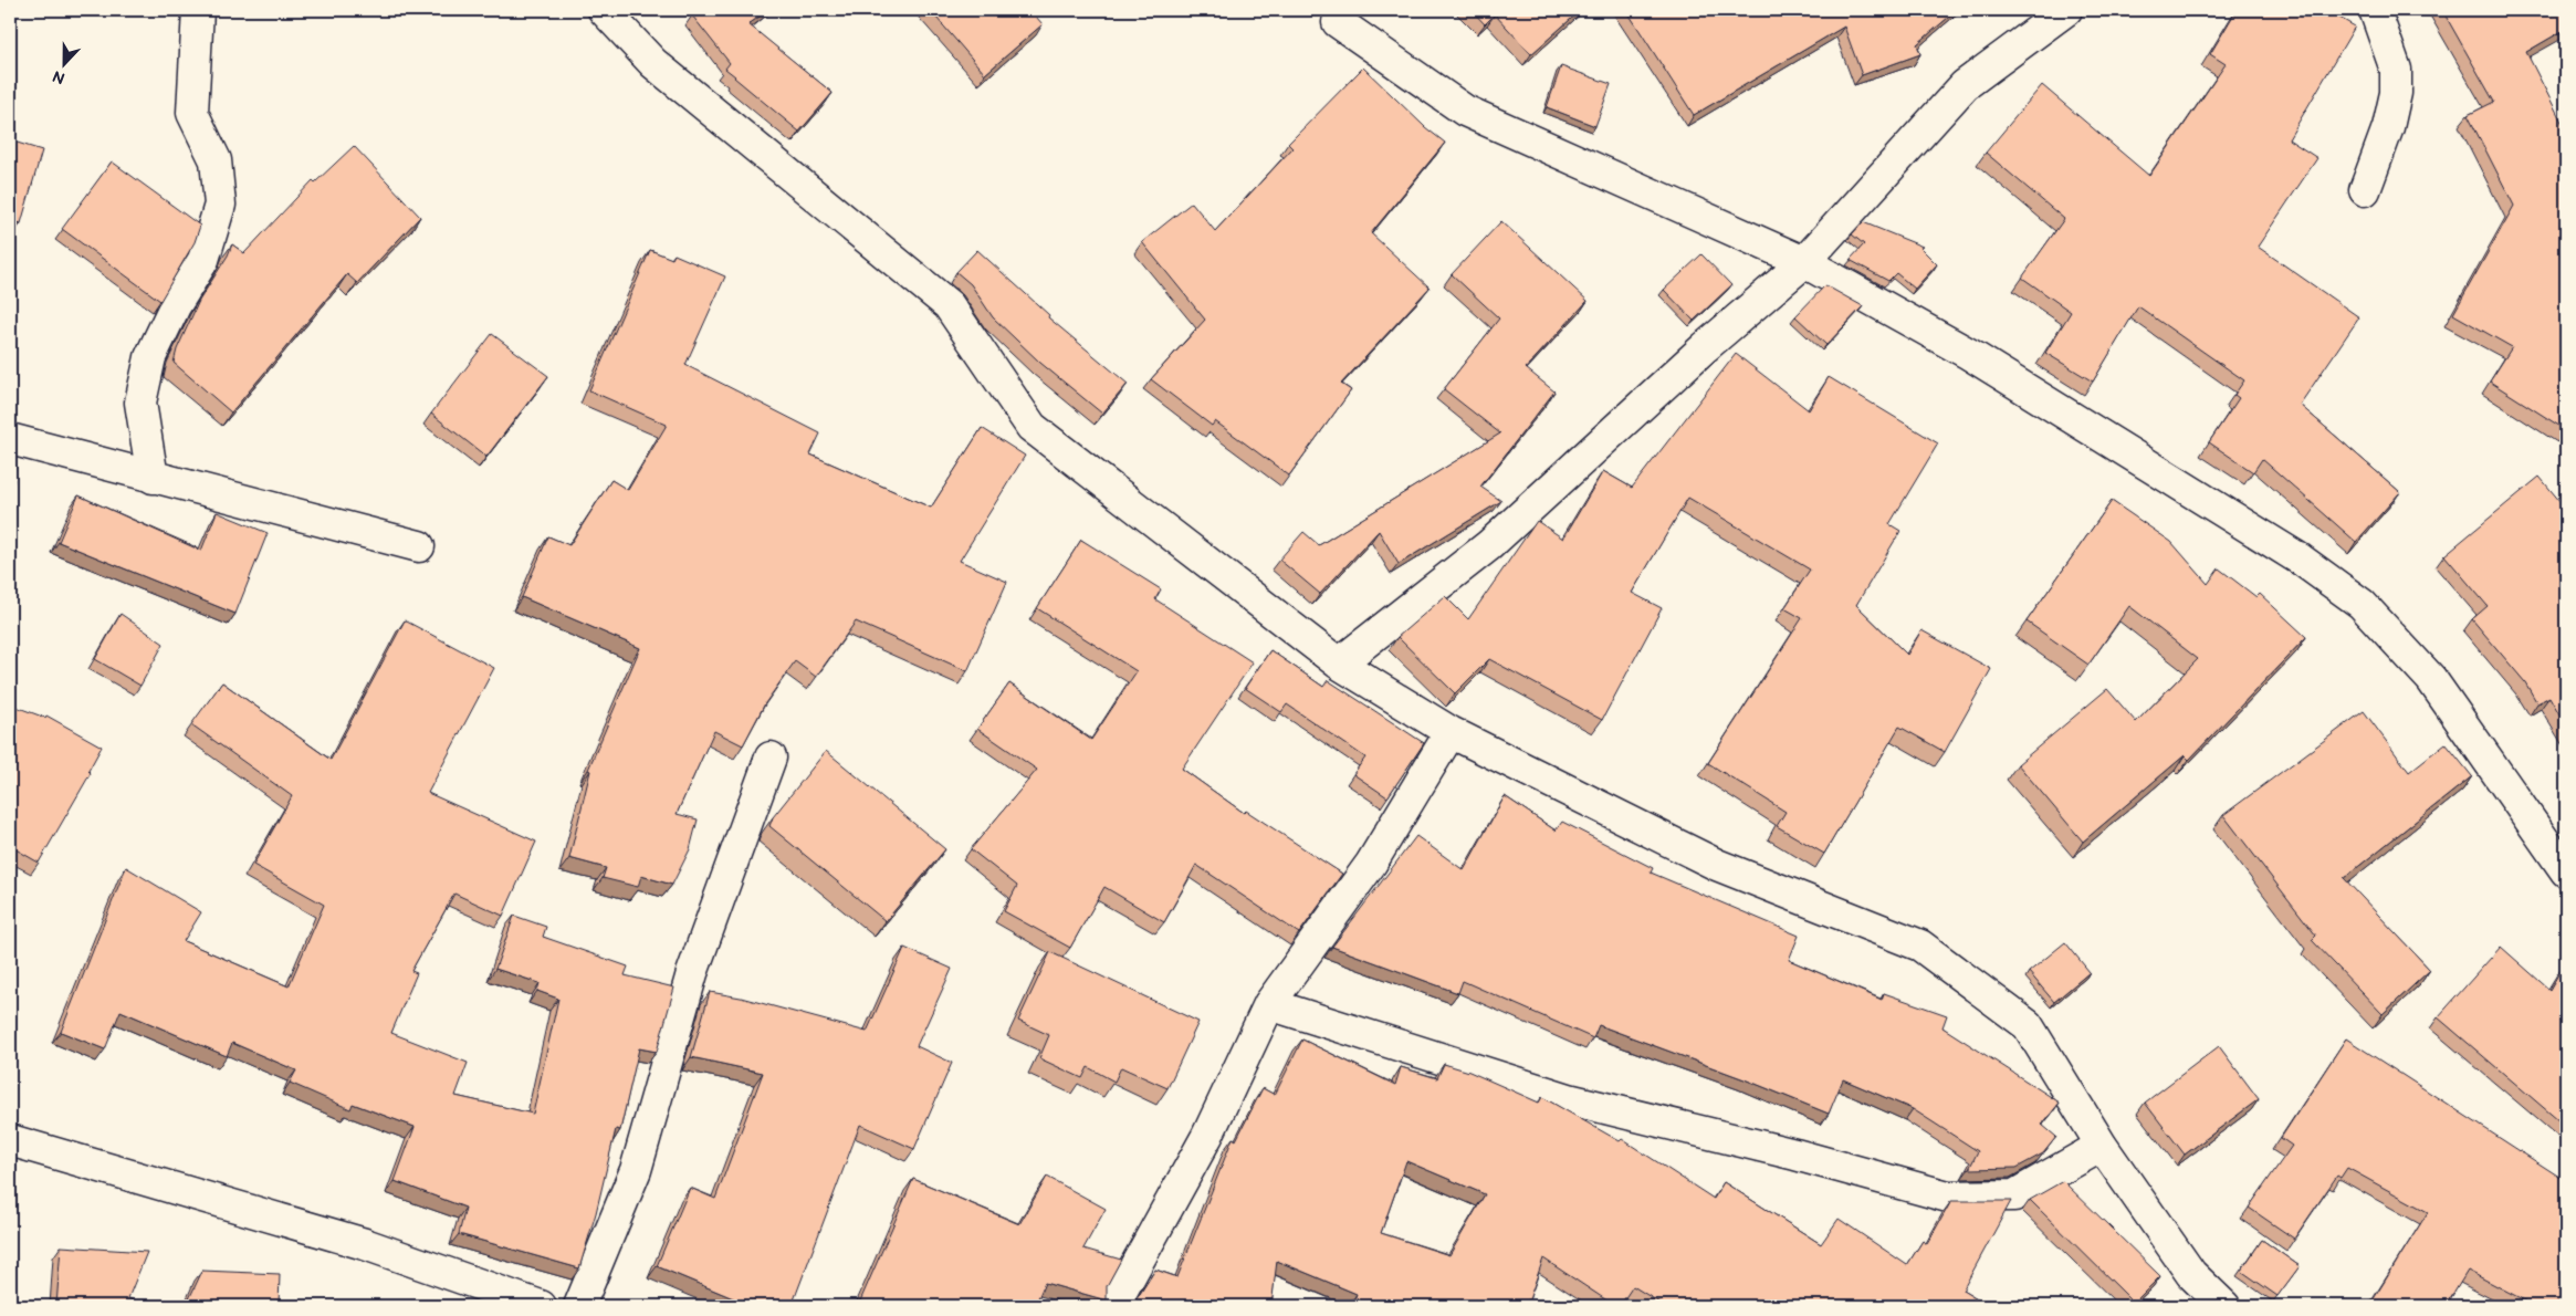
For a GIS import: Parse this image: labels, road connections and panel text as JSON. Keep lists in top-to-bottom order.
{
  "north": "bottom"
}
